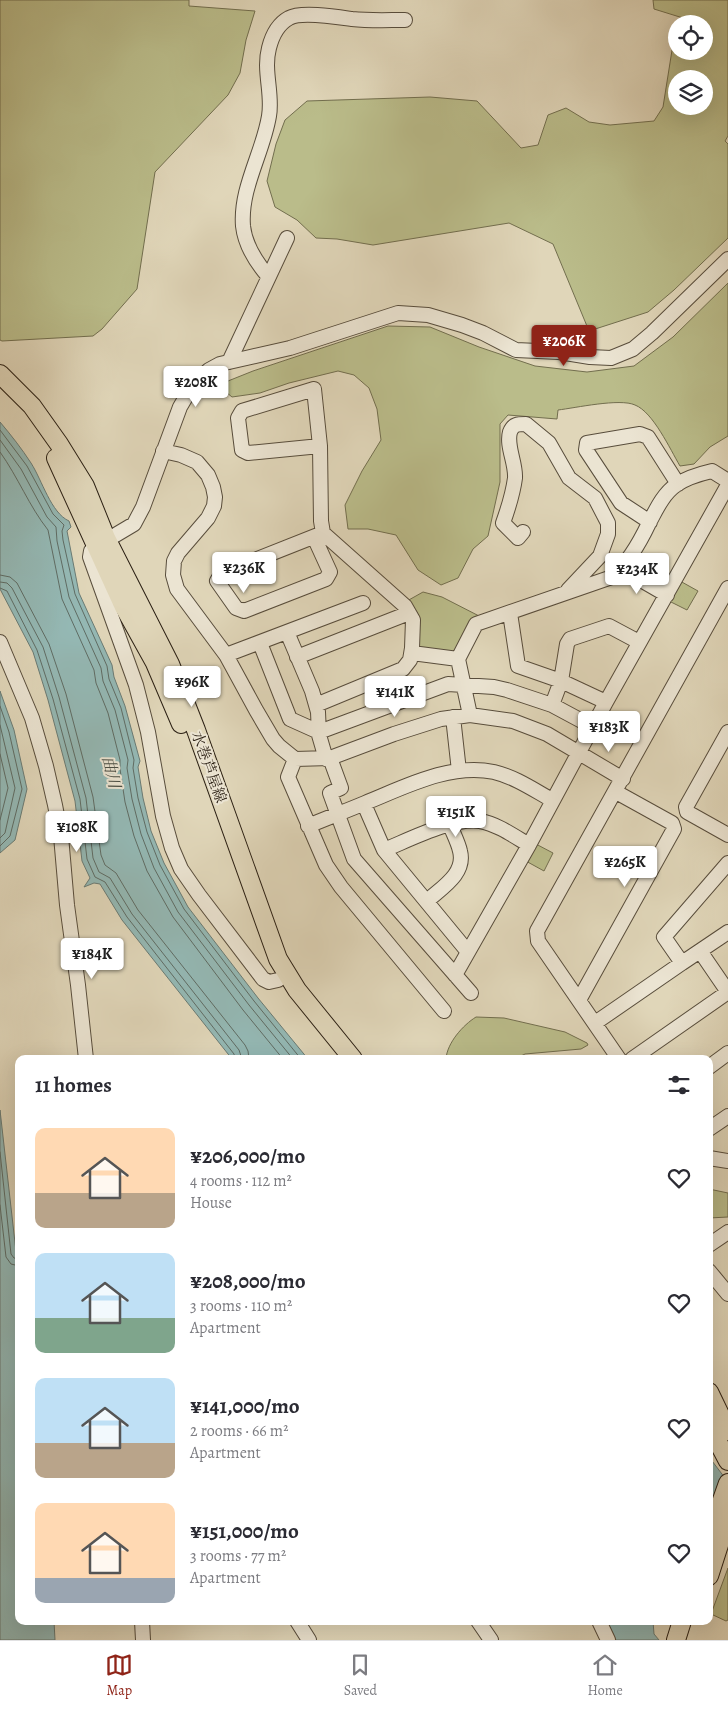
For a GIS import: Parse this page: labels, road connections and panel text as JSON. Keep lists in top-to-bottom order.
{
  "streets": {
    "main road": ["水巻芦屋線"]
  },
  "water": ["曲川"],
  "page": {
    "price": [
      "¥206K",
      "¥208K",
      "¥236K",
      "¥234K",
      "¥96K",
      "¥141K",
      "¥183K",
      "¥151K",
      "¥108K",
      "¥265K",
      "¥184K"
    ],
    "heading": "11 homes",
    "list": [
      {
        "name": "¥206,000/mo",
        "note": "4 rooms · 112 m² · House"
      },
      {
        "name": "¥208,000/mo",
        "note": "3 rooms · 110 m² · Apartment"
      },
      {
        "name": "¥141,000/mo",
        "note": "2 rooms · 66 m² · Apartment"
      },
      {
        "name": "¥151,000/mo",
        "note": "3 rooms · 77 m² · Apartment"
      }
    ],
    "tabs": ["Map", "Saved", "Home"]
  }
}
